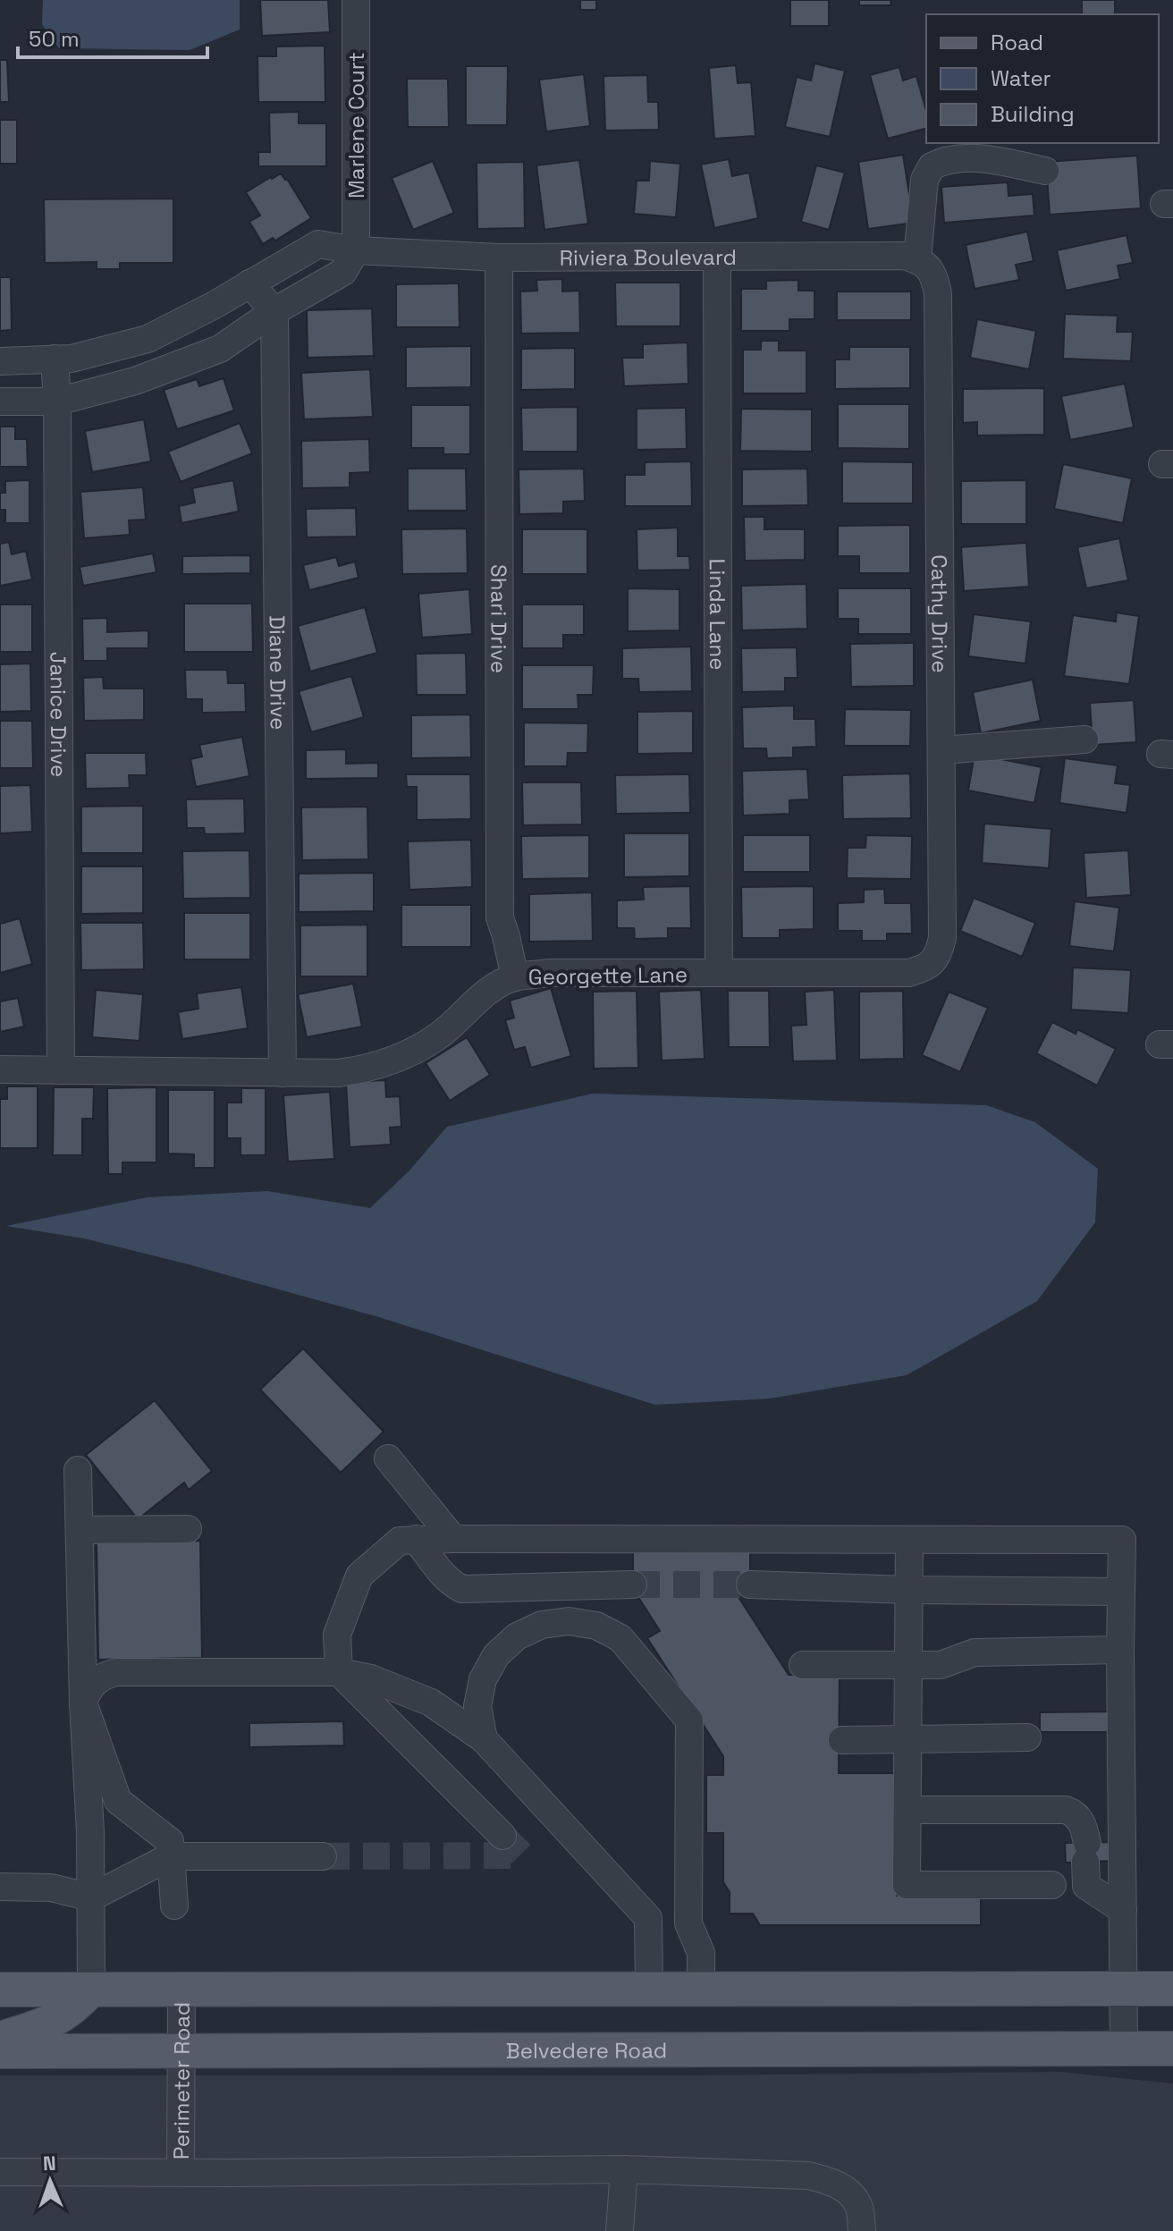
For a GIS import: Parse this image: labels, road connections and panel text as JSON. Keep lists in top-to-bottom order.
{
  "streets": {
    "main road": ["Belvedere Road"],
    "street": [
      "Marlene Court",
      "Riviera Boulevard",
      "Cathy Drive",
      "Linda Lane",
      "Shari Drive",
      "Diane Drive",
      "Janice Drive",
      "Georgette Lane",
      "Perimeter Road"
    ]
  },
  "crossings": [
    ["Marlene Court", "Riviera Boulevard"],
    ["Riviera Boulevard", "Cathy Drive"],
    ["Riviera Boulevard", "Linda Lane"],
    ["Riviera Boulevard", "Shari Drive"],
    ["Riviera Boulevard", "Janice Drive"],
    ["Cathy Drive", "Georgette Lane"],
    ["Linda Lane", "Georgette Lane"],
    ["Shari Drive", "Georgette Lane"],
    ["Diane Drive", "Georgette Lane"],
    ["Janice Drive", "Georgette Lane"],
    ["Belvedere Road", "Perimeter Road"]
  ],
  "legend": ["Road", "Water", "Building"],
  "scale_bar": "50 m",
  "north": "top"
}
